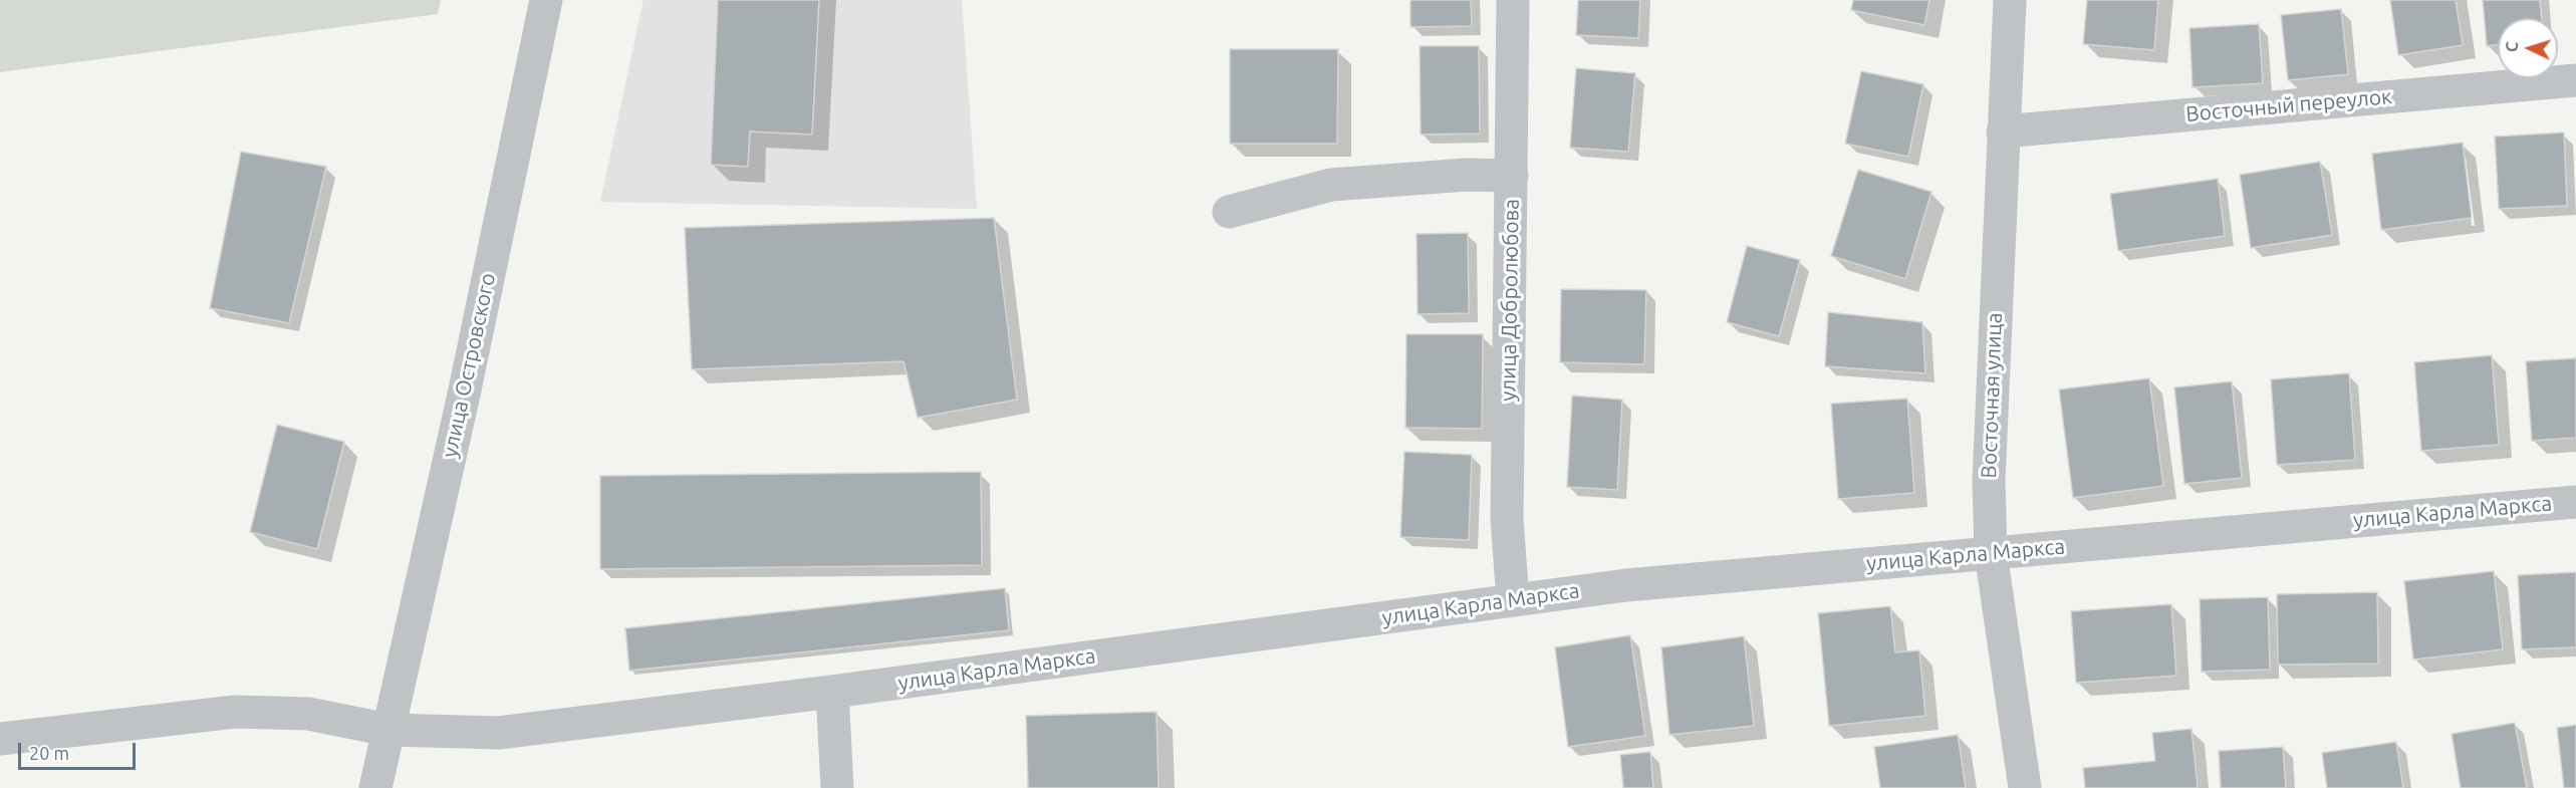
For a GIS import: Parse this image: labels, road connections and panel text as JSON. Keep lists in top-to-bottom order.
{
  "streets": {
    "street": [
      "Восточный переулок",
      "улица Добролюбова",
      "улица Островского",
      "Восточная улица",
      "улица Карла Маркса"
    ]
  },
  "crossings": [
    ["Восточный переулок", "Восточная улица"],
    ["улица Добролюбова", "улица Карла Маркса"],
    ["улица Островского", "улица Карла Маркса"],
    ["Восточная улица", "улица Карла Маркса"]
  ],
  "scale_bar": "20 m",
  "north": "left"
}
